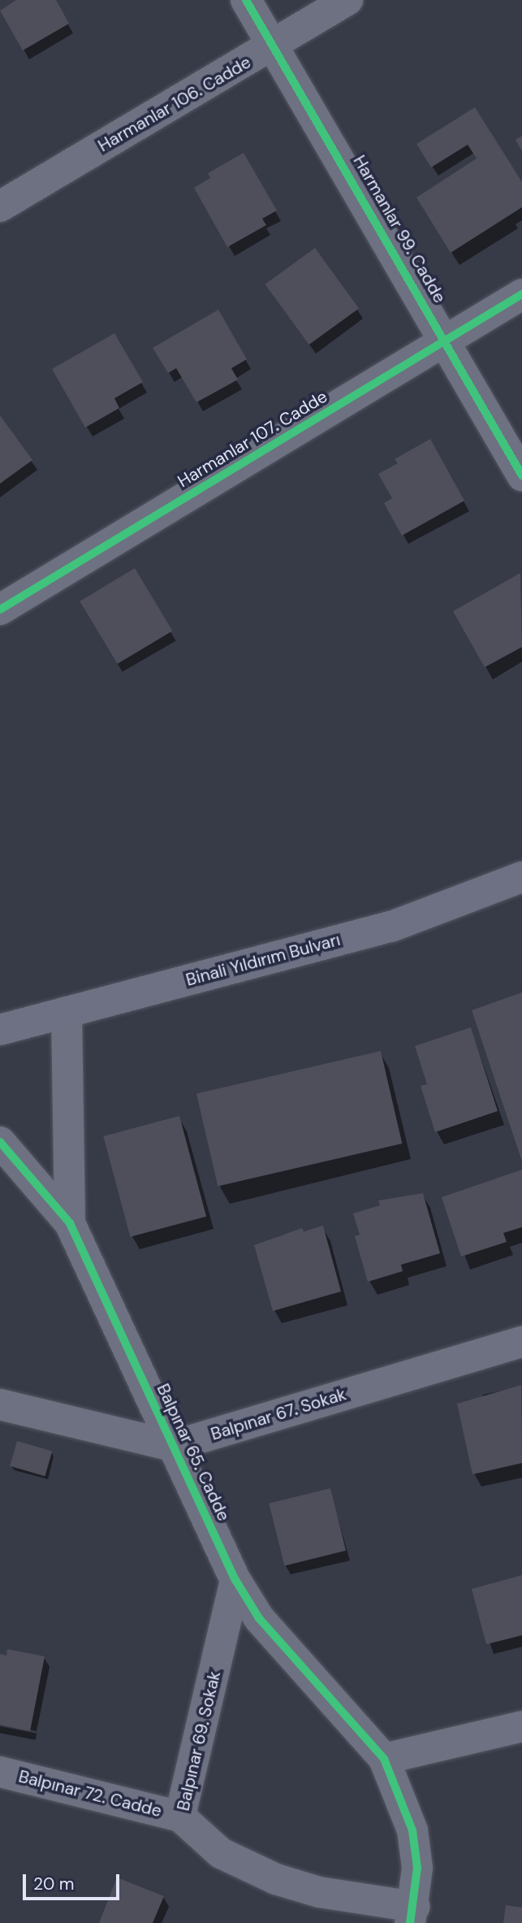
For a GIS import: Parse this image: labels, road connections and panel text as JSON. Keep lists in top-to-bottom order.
{
  "streets": {
    "main road": ["Binali Yıldırım Bulvarı"],
    "street": [
      "Harmanlar 106. Cadde",
      "Harmanlar 99. Cadde",
      "Harmanlar 107. Cadde",
      "Balpınar 67. Sokak",
      "Balpınar 65. Cadde",
      "Balpınar 69. Sokak",
      "Balpınar 72. Cadde"
    ]
  },
  "crossings": [
    ["Harmanlar 106. Cadde", "Harmanlar 99. Cadde"],
    ["Harmanlar 99. Cadde", "Harmanlar 107. Cadde"],
    ["Binali Yıldırım Bulvarı", "Balpınar 65. Cadde"],
    ["Balpınar 67. Sokak", "Balpınar 65. Cadde"],
    ["Balpınar 65. Cadde", "Balpınar 69. Sokak"],
    ["Balpınar 69. Sokak", "Balpınar 72. Cadde"]
  ],
  "scale_bar": "20 m"
}
